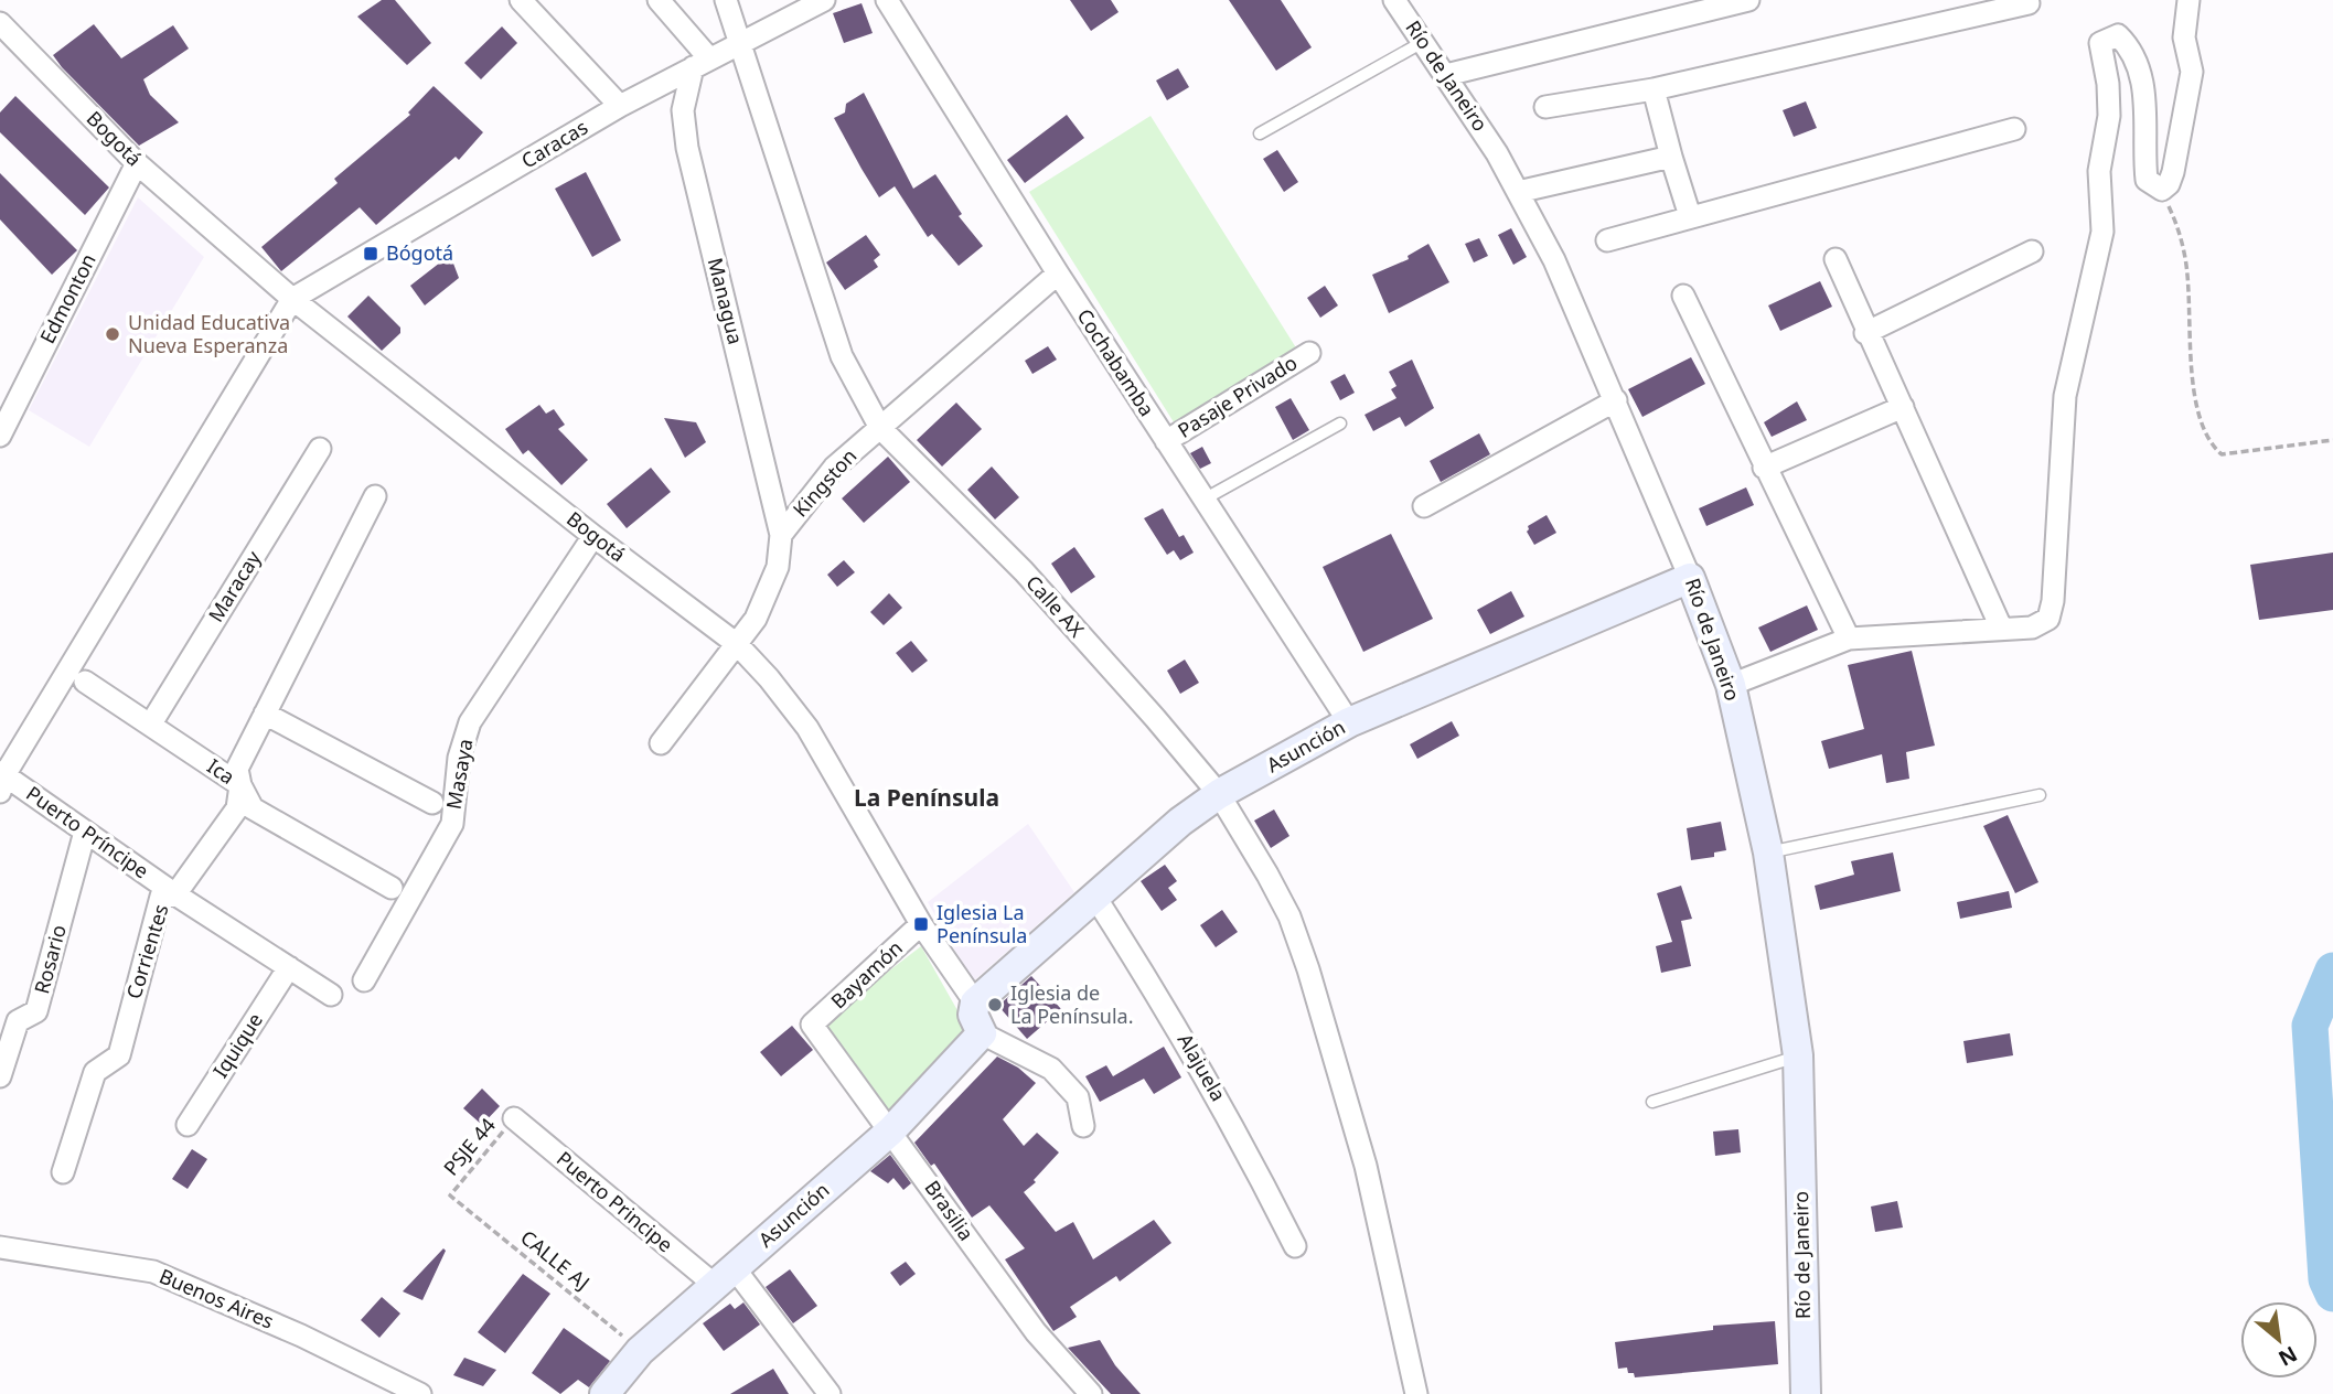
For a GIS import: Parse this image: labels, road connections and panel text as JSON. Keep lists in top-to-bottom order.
{
  "streets": {
    "street": [
      "Río de Janeiro",
      "Bogotá",
      "Caracas",
      "Edmonton",
      "Managua",
      "Cochabamba",
      "Pasaje Privado",
      "Kingston",
      "Maracay",
      "Calle AX",
      "Asunción",
      "Ica",
      "Masaya",
      "Puerto Príncipe",
      "Corrientes",
      "Rosario",
      "Bayamón",
      "Iquique",
      "Alajuela",
      "Puerto Principe",
      "Brasilia",
      "Buenos Aires"
    ],
    "path": ["PSJE 44", "CALLE AJ"]
  },
  "crossings": [
    ["Río de Janeiro", "Asunción"],
    ["Bogotá", "Caracas"],
    ["Bogotá", "Edmonton"],
    ["Bogotá", "Kingston"],
    ["Bogotá", "Asunción"],
    ["Bogotá", "Masaya"],
    ["Bogotá", "Bayamón"],
    ["Caracas", "Managua"],
    ["Caracas", "Calle AX"],
    ["Managua", "Kingston"],
    ["Cochabamba", "Pasaje Privado"],
    ["Cochabamba", "Kingston"],
    ["Cochabamba", "Asunción"],
    ["Kingston", "Calle AX"],
    ["Maracay", "Ica"],
    ["Calle AX", "Asunción"],
    ["Asunción", "Alajuela"],
    ["Asunción", "Puerto Principe"],
    ["Asunción", "Brasilia"],
    ["Asunción", "CALLE AJ"],
    ["Ica", "Corrientes"],
    ["Puerto Príncipe", "Corrientes"],
    ["Puerto Príncipe", "Rosario"],
    ["Puerto Príncipe", "Iquique"],
    ["Bayamón", "Brasilia"],
    ["PSJE 44", "Puerto Principe"],
    ["PSJE 44", "CALLE AJ"]
  ],
  "districts": ["La Península"],
  "places": {
    "transit": ["Bógotá", "Iglesia La Península"],
    "other": ["Unidad Educativa Nueva Esperanza", "Iglesia de La Península."]
  },
  "north": "bottom right"
}
